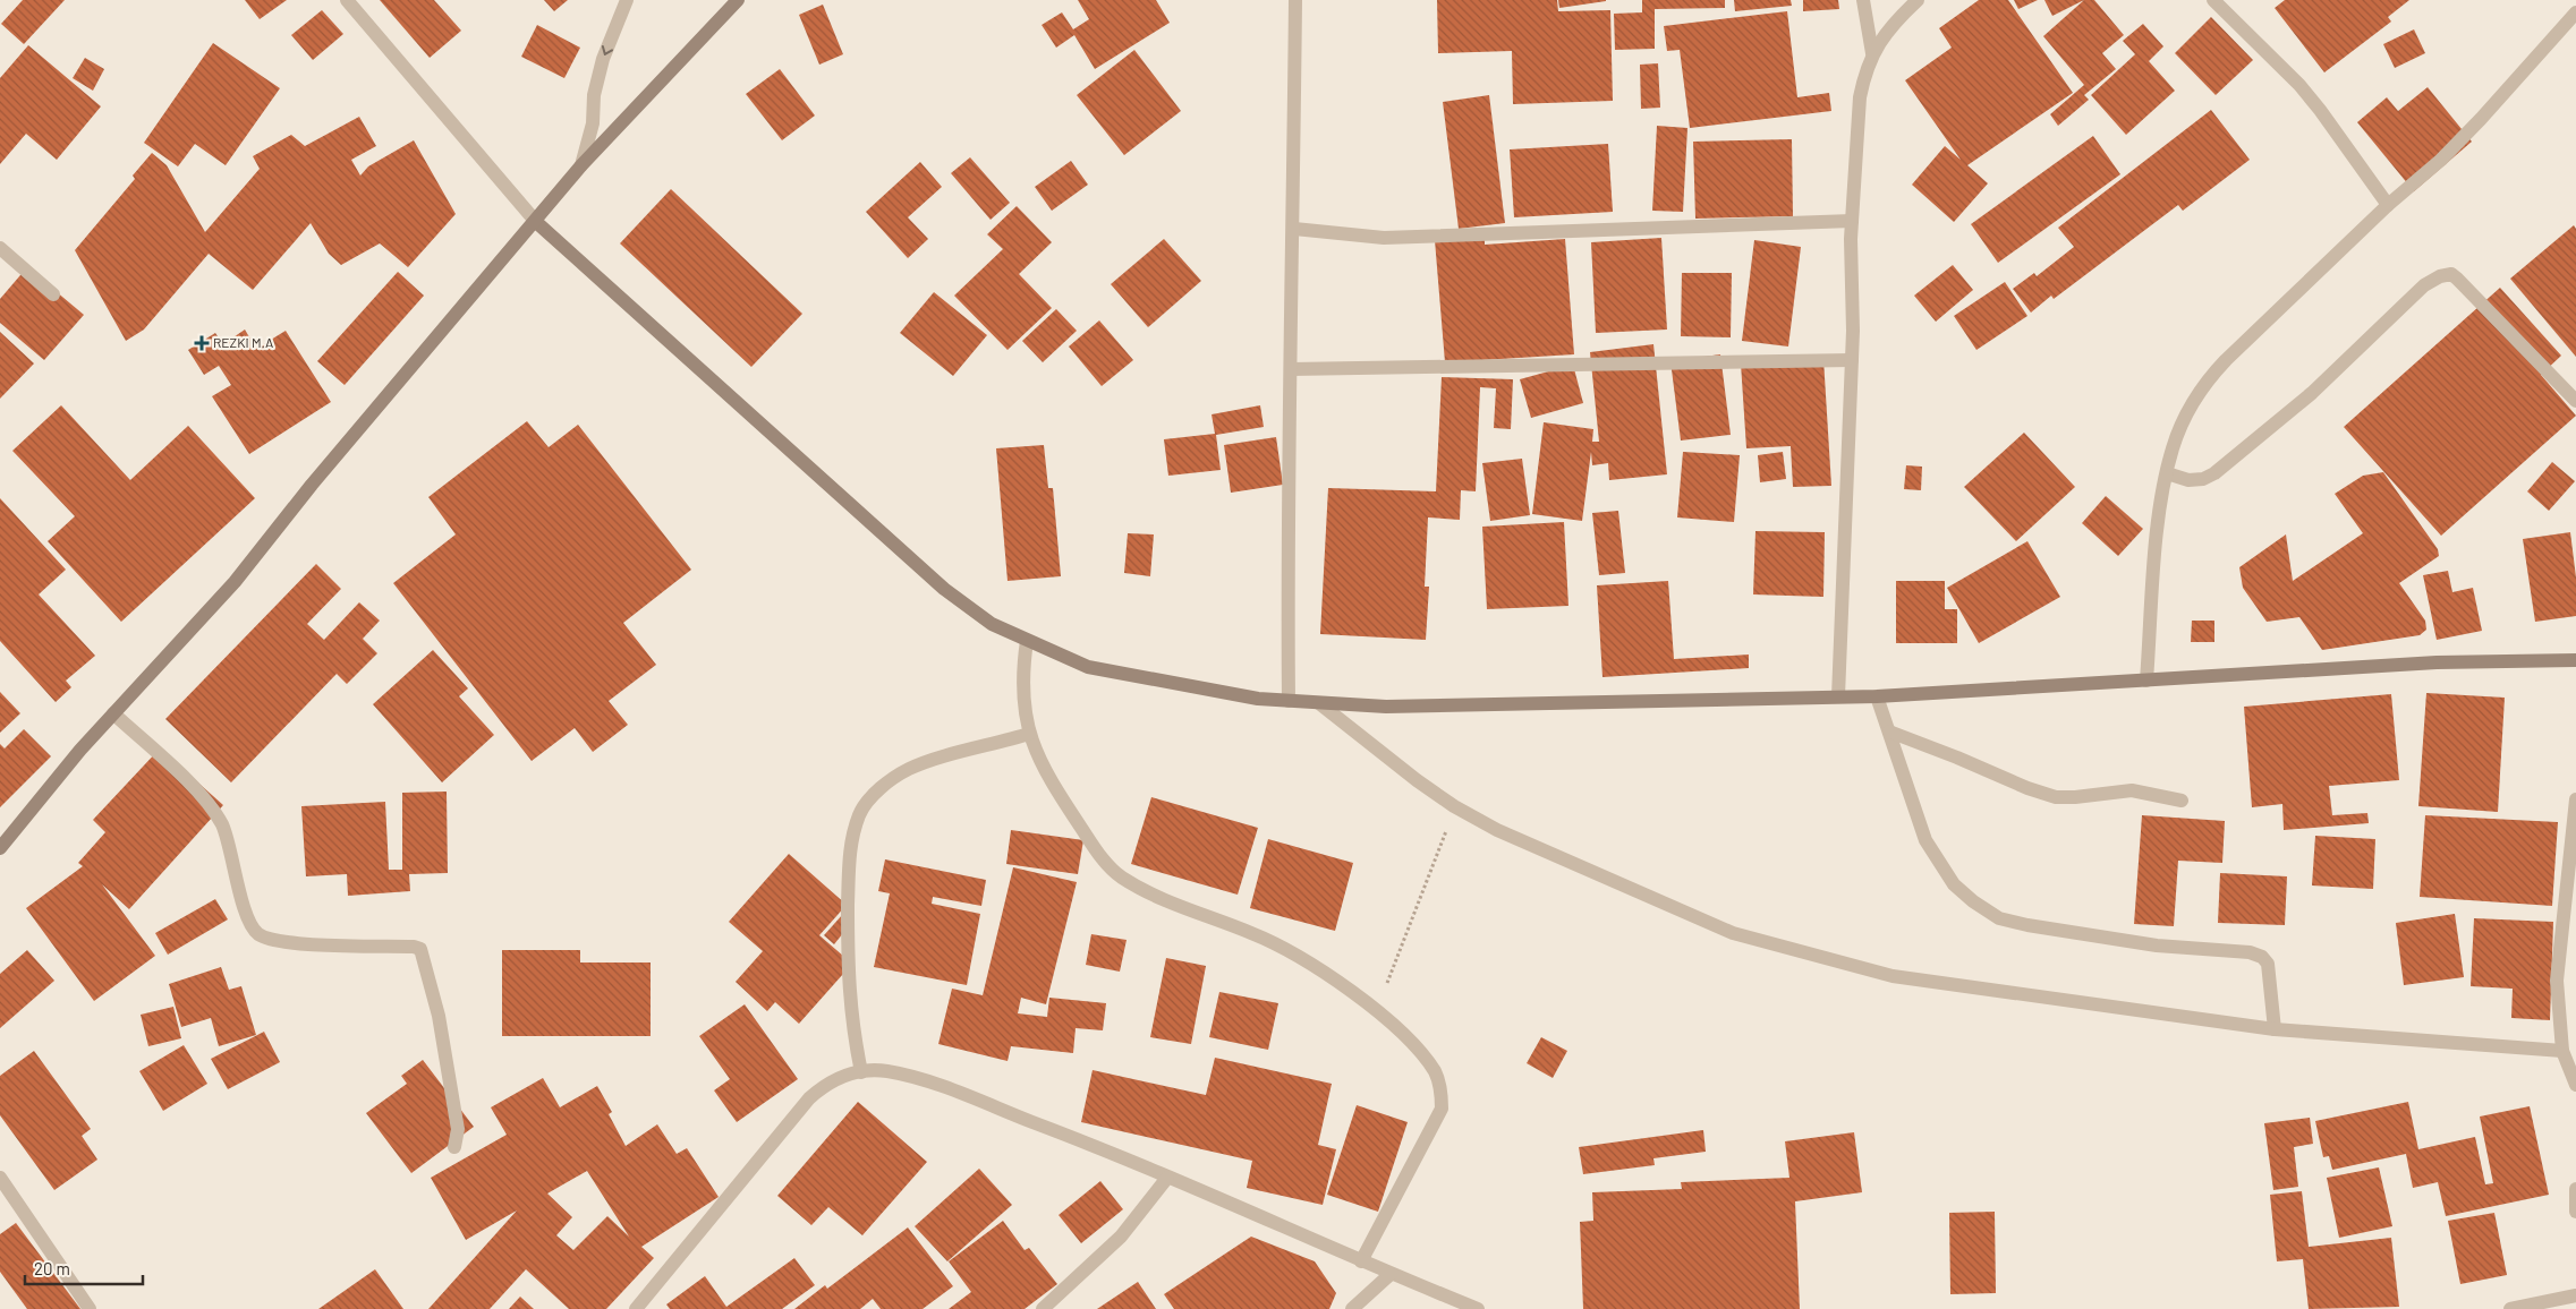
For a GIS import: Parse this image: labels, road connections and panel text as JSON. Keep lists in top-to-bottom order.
{
  "places": {
    "health": ["REZKI M.A"]
  },
  "scale_bar": "20 m"
}
